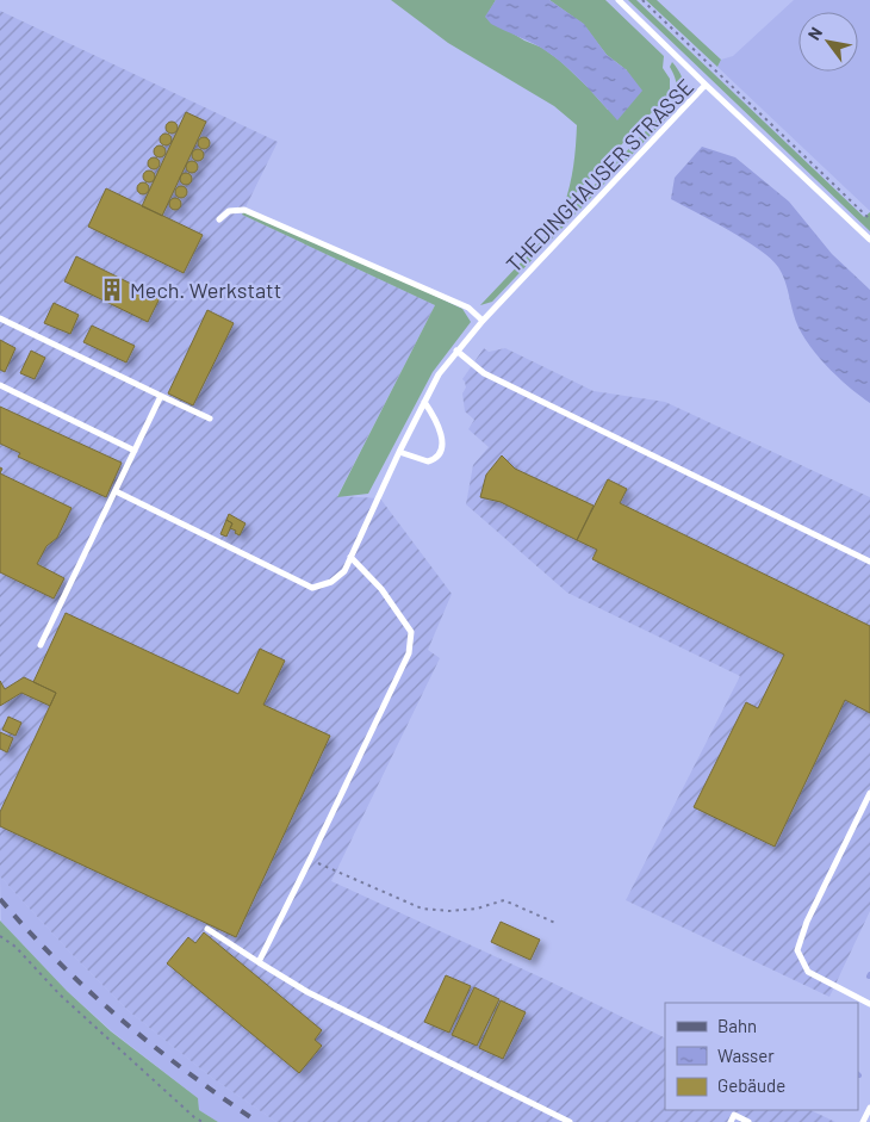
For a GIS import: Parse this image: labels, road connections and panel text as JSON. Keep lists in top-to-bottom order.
{
  "streets": {
    "lane": ["THEDINGHAUSER STRASSE"]
  },
  "places": {
    "building": ["Mech. Werkstatt"]
  },
  "legend": ["Bahn", "Wasser", "Gebäude"],
  "north": "top left"
}
